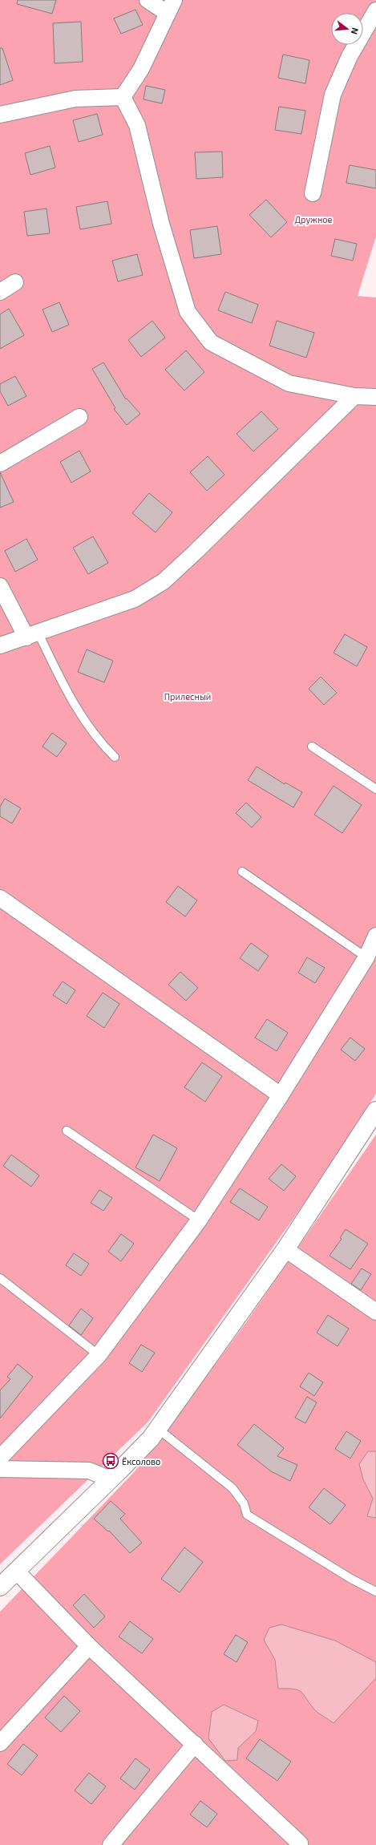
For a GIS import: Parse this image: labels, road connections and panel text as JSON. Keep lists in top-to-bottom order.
{
  "parks": ["Дружное", "Прилесный"],
  "places": {
    "bus stop": ["Ёксолово"]
  },
  "north": "right"
}
